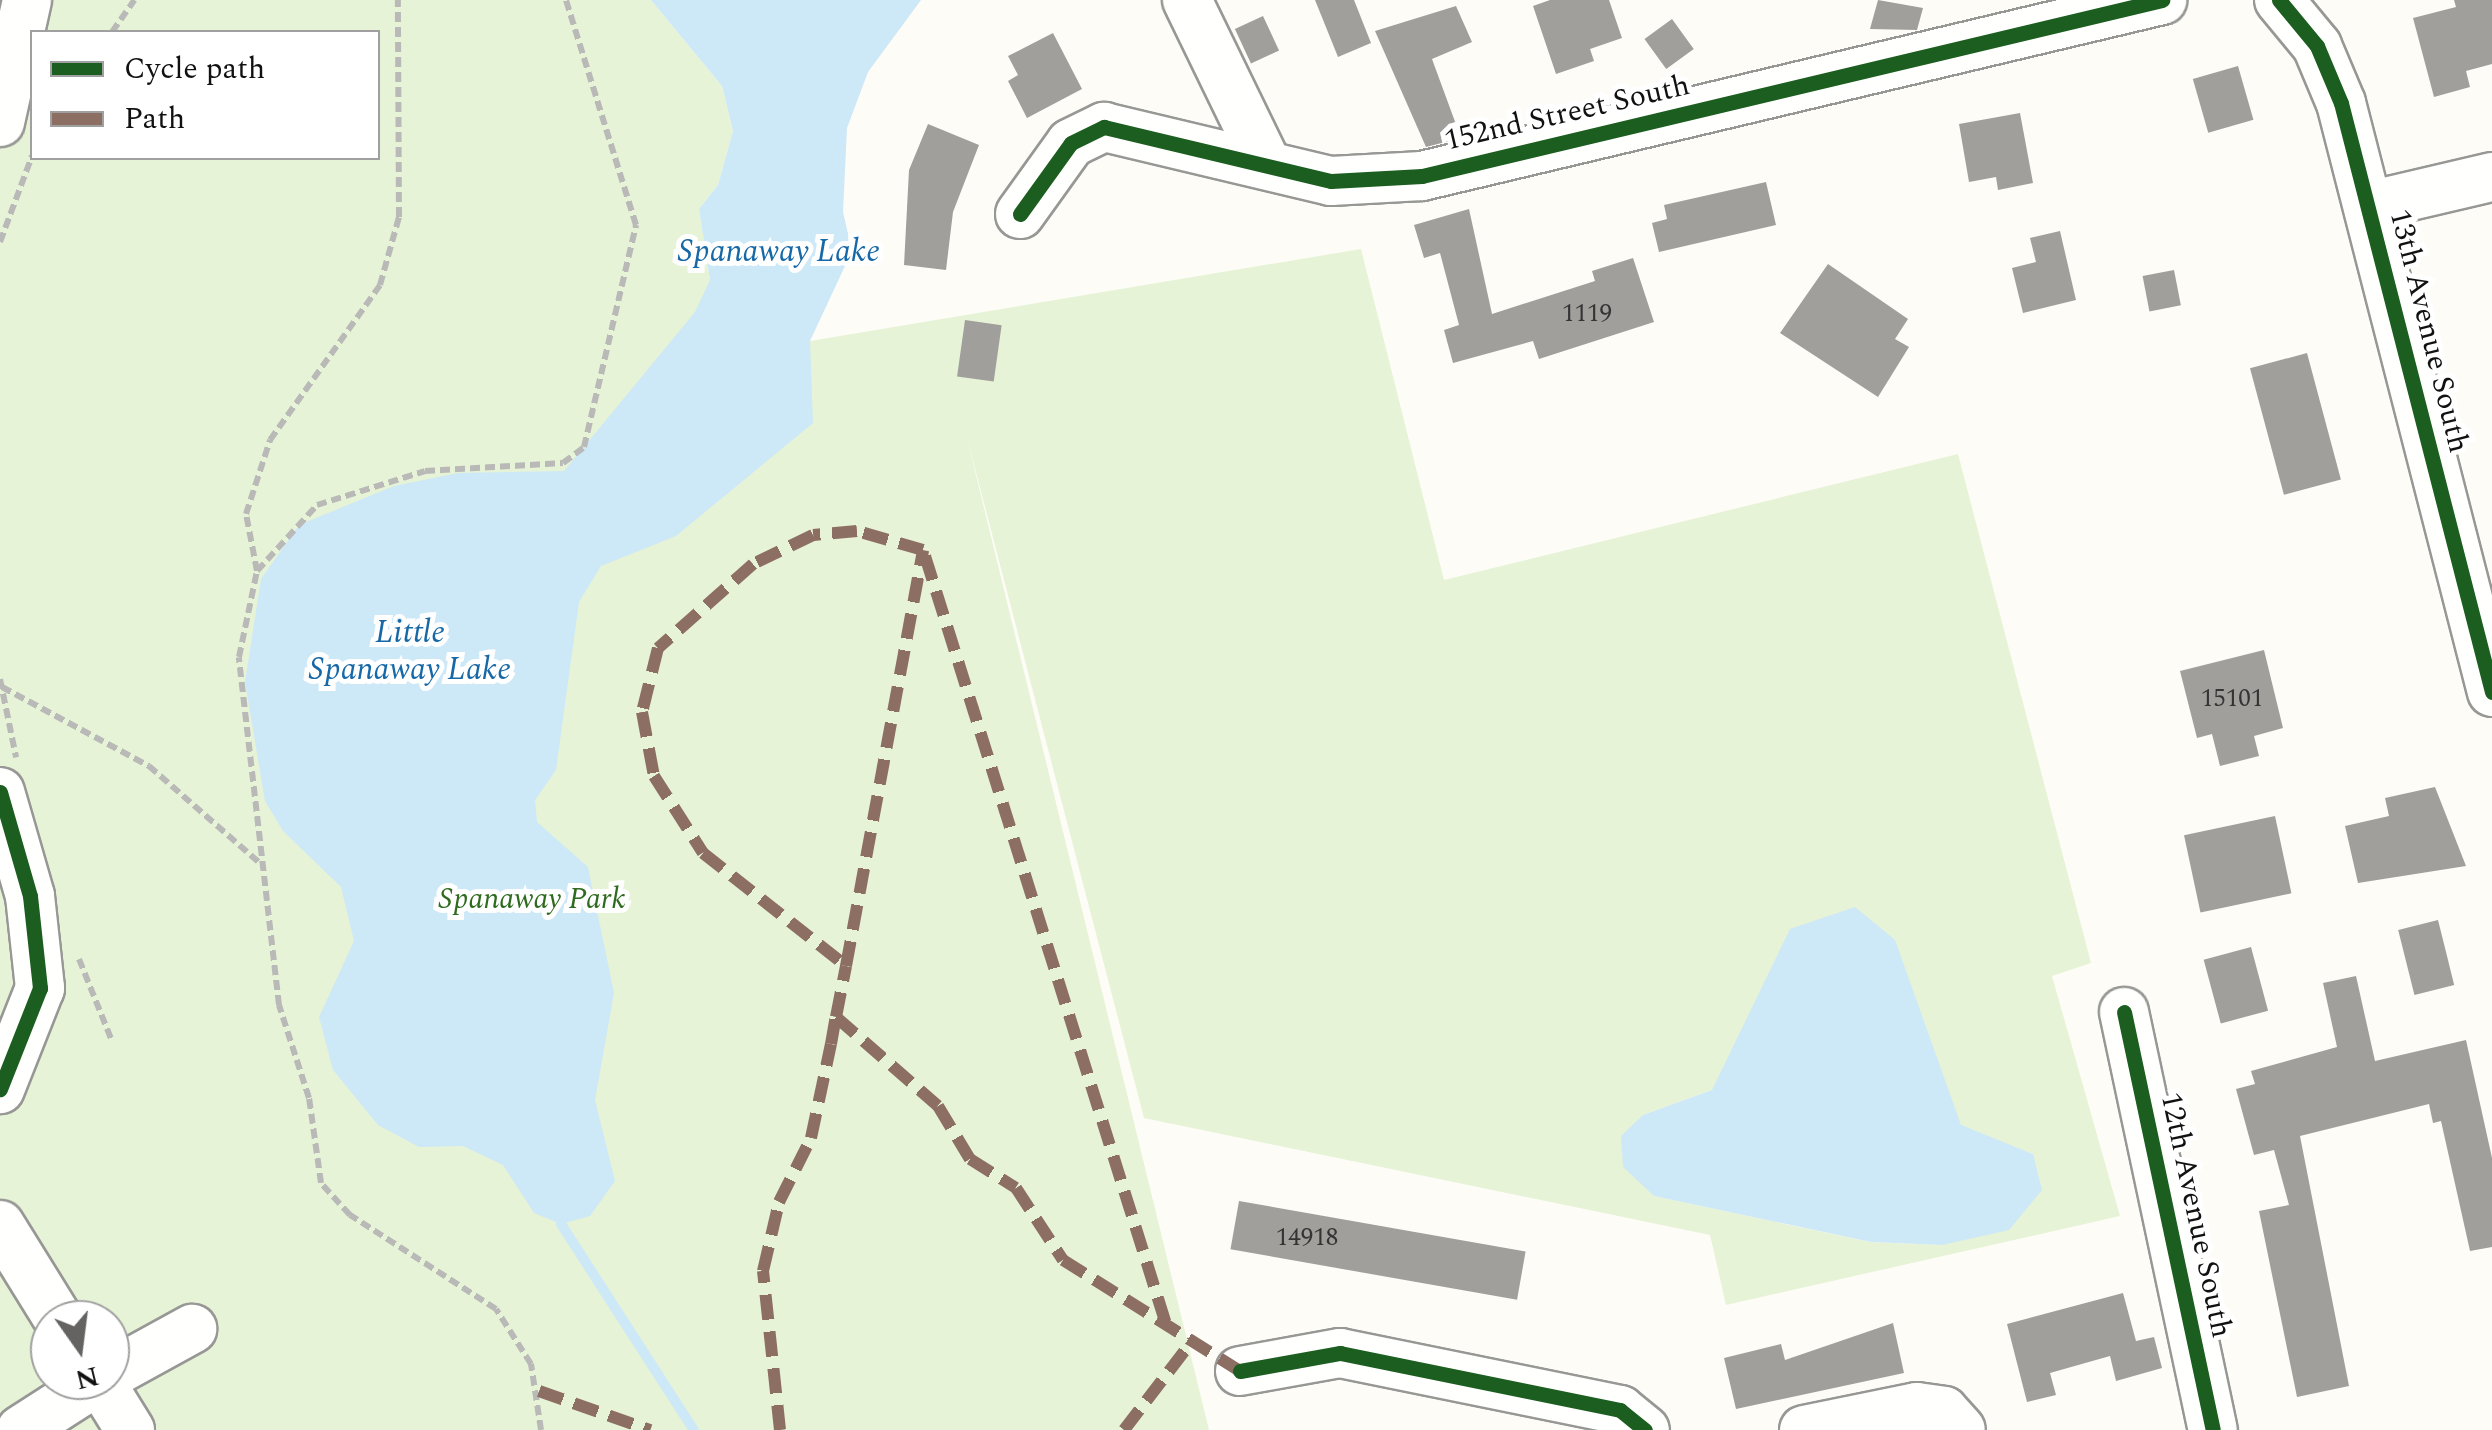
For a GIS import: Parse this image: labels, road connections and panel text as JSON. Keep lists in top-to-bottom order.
{
  "streets": {
    "street": ["152nd Street South", "13th Avenue South", "12th Avenue South"]
  },
  "water": ["Spanaway Lake", "Little Spanaway Lake"],
  "parks": ["Spanaway Park"],
  "house_numbers": ["1119", "15101", "14918"],
  "legend": ["Cycle path", "Path"],
  "north": "bottom"
}
